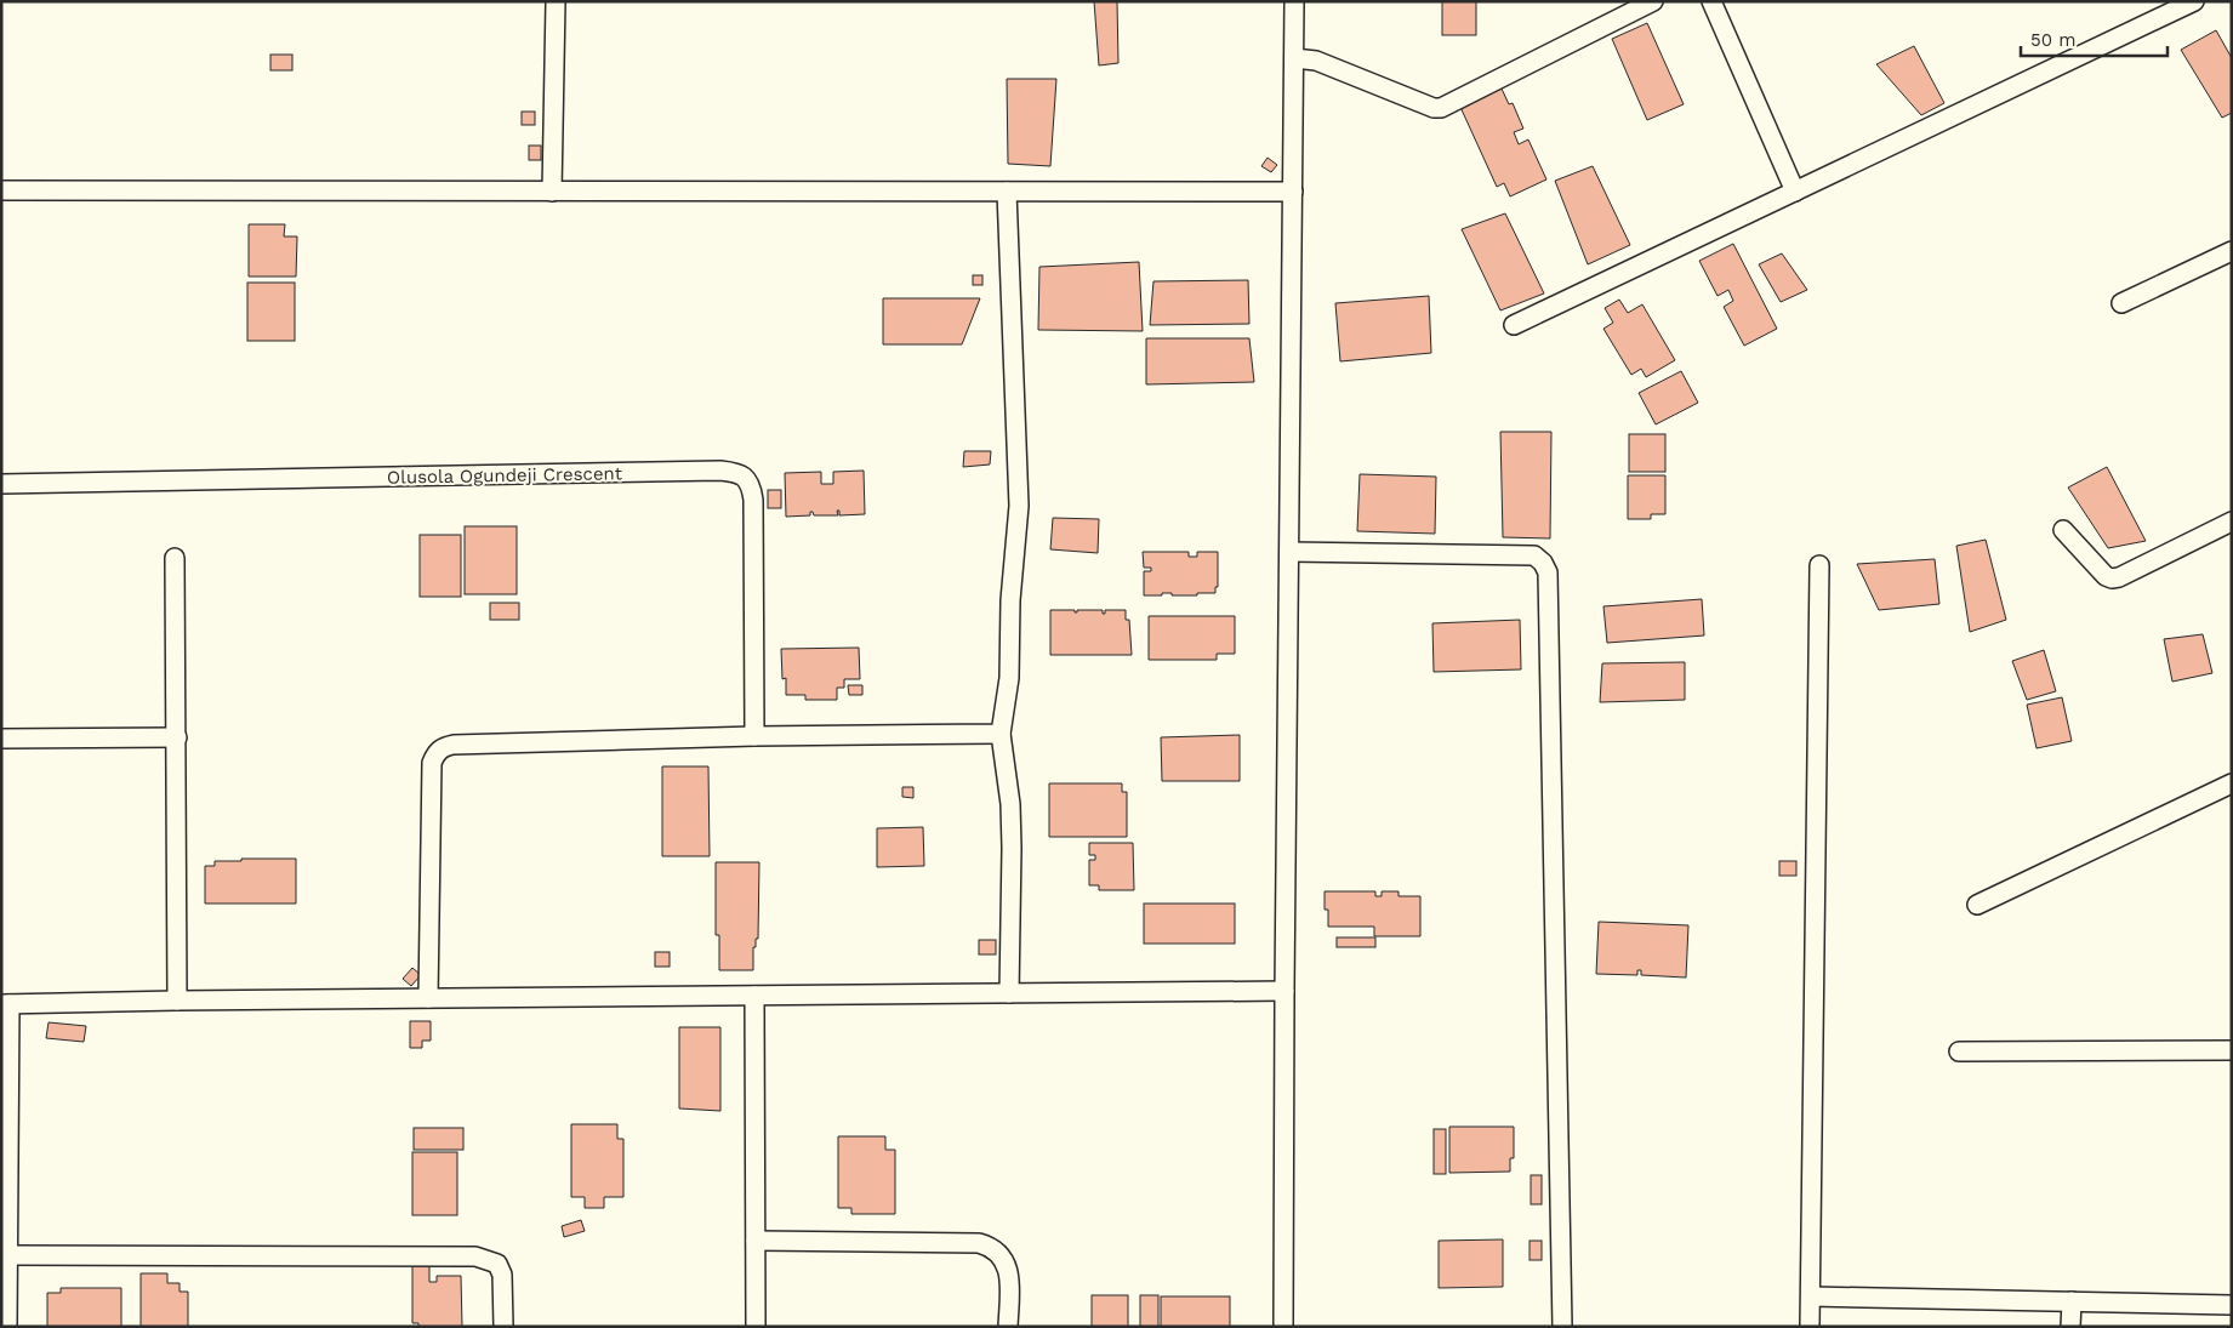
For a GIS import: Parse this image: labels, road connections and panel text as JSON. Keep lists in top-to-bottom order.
{
  "streets": {
    "street": ["Olusola Ogundeji Crescent"]
  },
  "scale_bar": "50 m"
}
